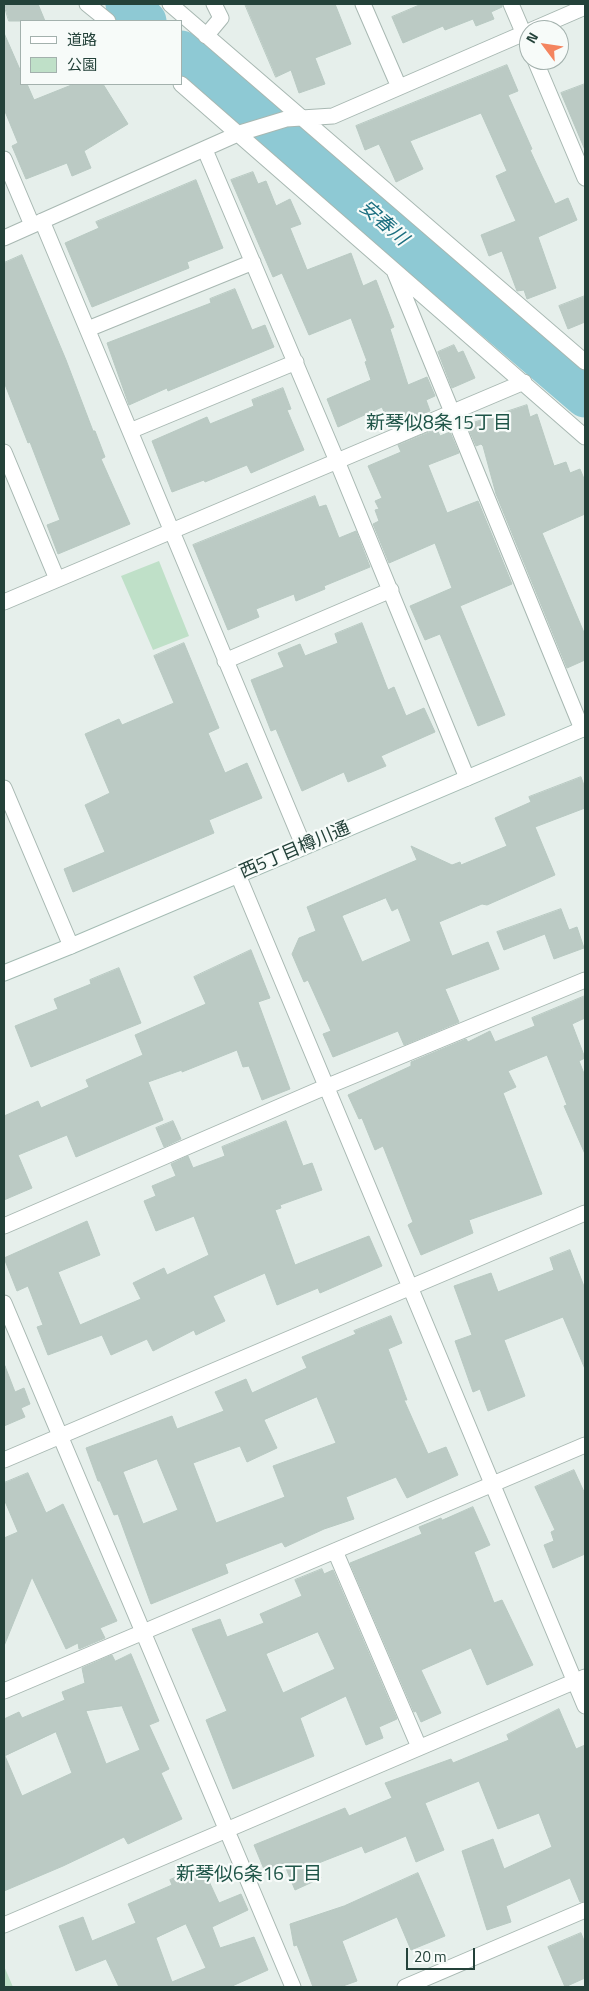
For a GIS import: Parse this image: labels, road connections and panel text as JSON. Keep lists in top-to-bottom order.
{
  "streets": {
    "street": ["西5丁目樽川通"]
  },
  "districts": ["新琴似8条15丁目", "新琴似6条16丁目"],
  "water": ["安春川"],
  "legend": ["道路", "公園"],
  "scale_bar": "20 m",
  "north": "top left"
}
